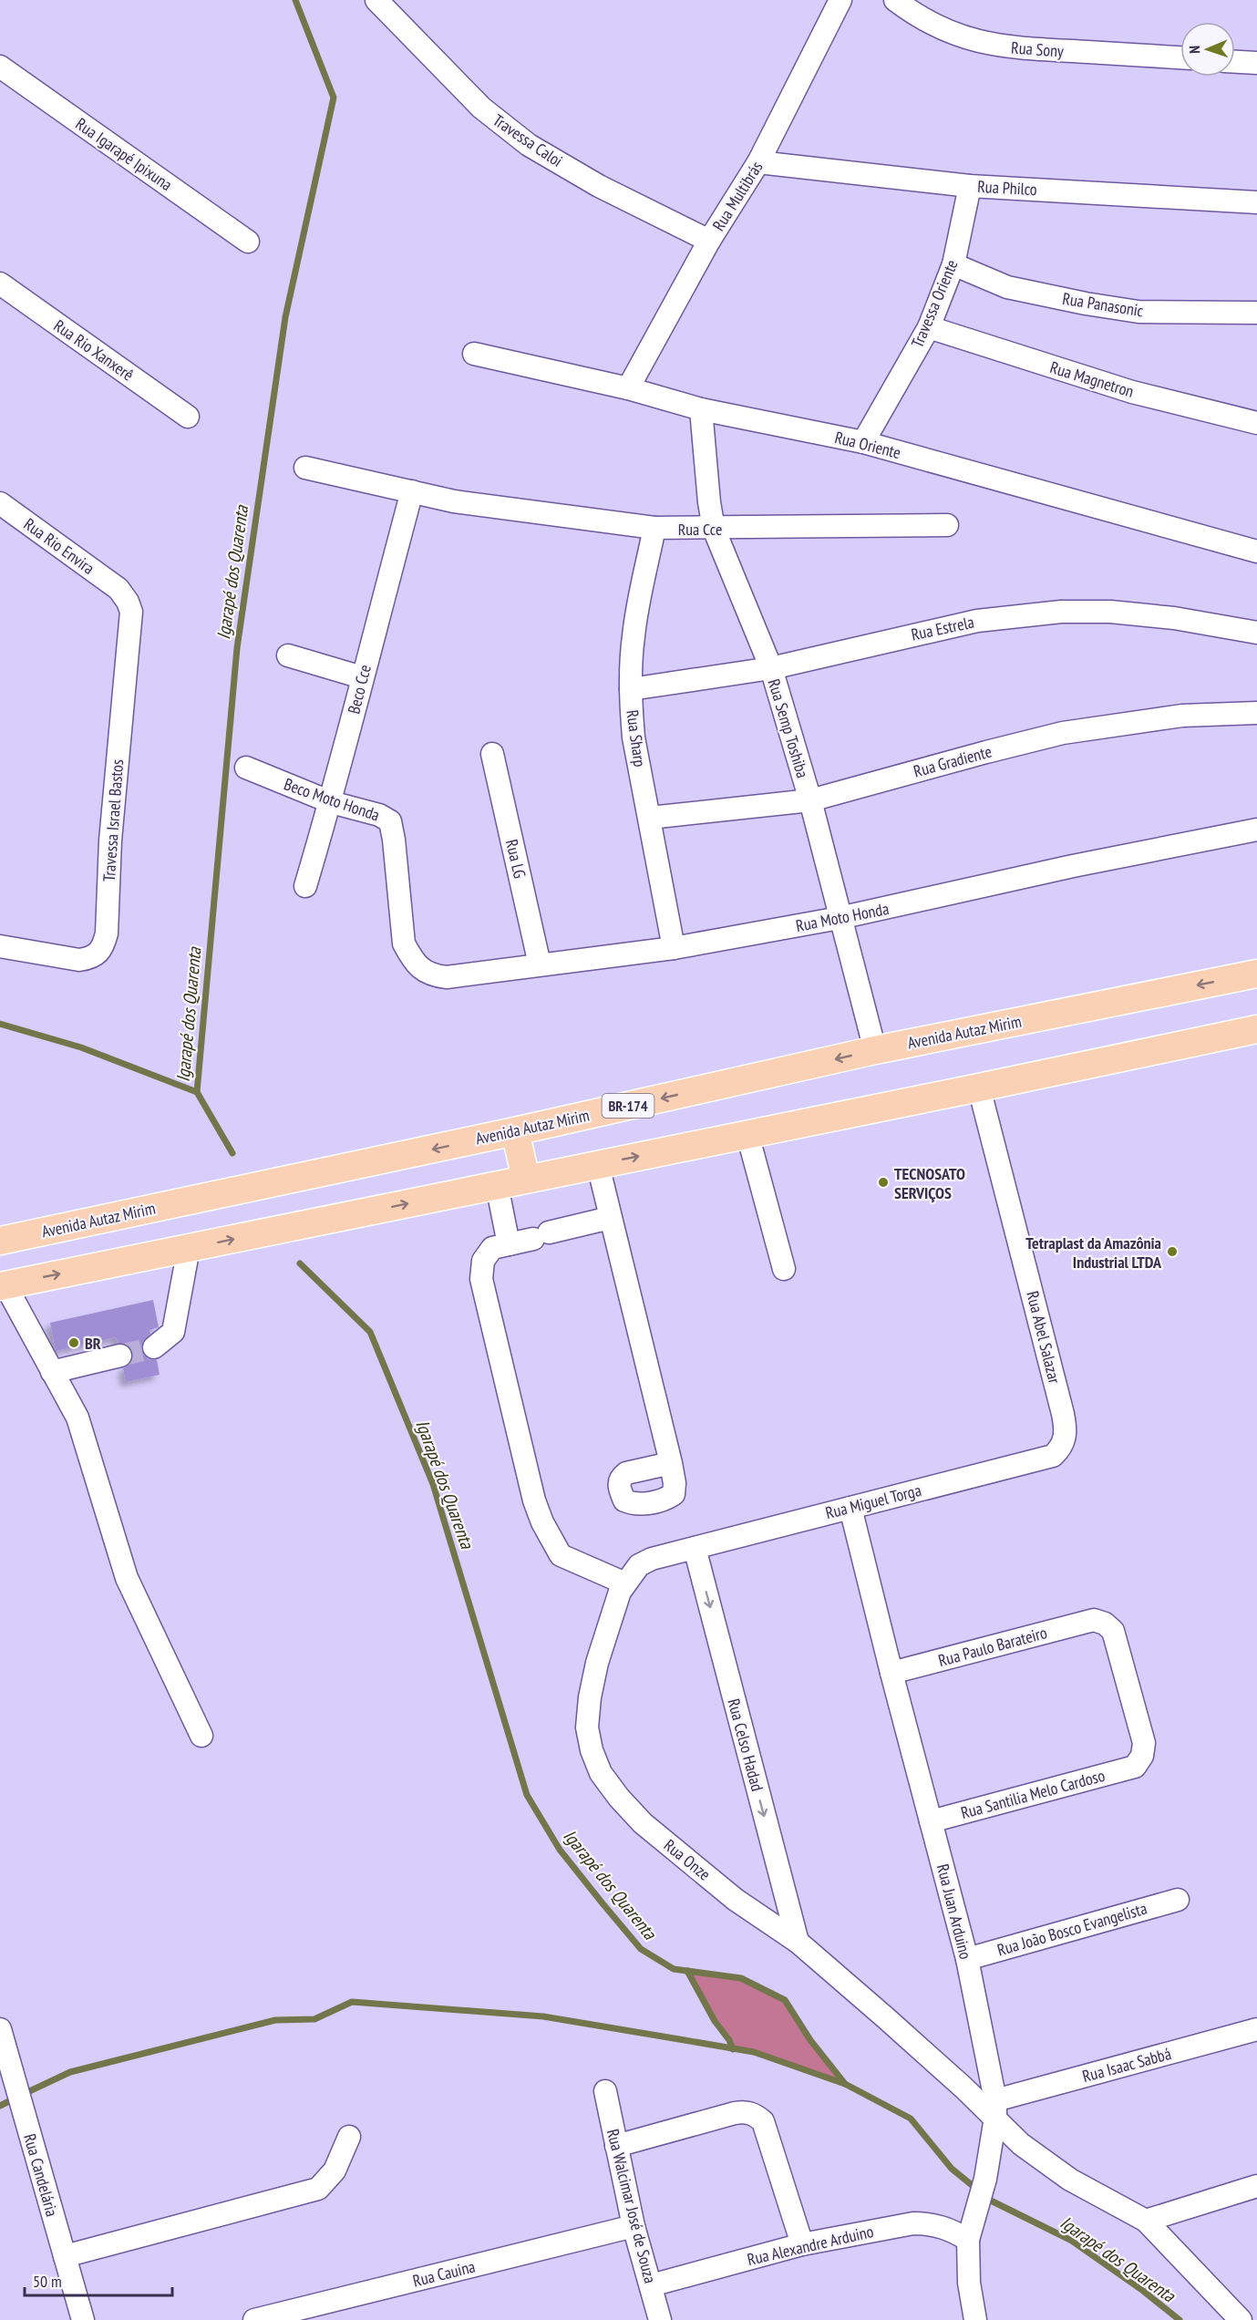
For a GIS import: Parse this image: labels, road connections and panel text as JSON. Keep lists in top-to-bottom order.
{
  "streets": {
    "main road": ["Avenida Autaz Mirim", "BR-174"],
    "street": [
      "Rua Sony",
      "Travessa Caloi",
      "Rua Igarapé Ipixuna",
      "Rua Philco",
      "Rua Multibrás",
      "Travessa Oriente",
      "Rua Panasonic",
      "Rua Rio Xanxerê",
      "Rua Magnetron",
      "Rua Oriente",
      "Rua Cce",
      "Rua Rio Envira",
      "Rua Estrela",
      "Beco Cce",
      "Rua Semp Toshiba",
      "Rua Sharp",
      "Rua Gradiente",
      "Beco Moto Honda",
      "Travessa Israel Bastos",
      "Rua LG",
      "Rua Moto Honda",
      "Rua Abel Salazar",
      "Rua Miguel Torga",
      "Rua Paulo Barateiro",
      "Rua Celso Hadad",
      "Rua Santilia Melo Cardoso",
      "Rua Onze",
      "Rua Juan Arduino",
      "Rua João Bosco Evangelista",
      "Rua Isaac Sabbá",
      "Rua Candelária",
      "Rua Walcimar José de Souza",
      "Rua Alexandre Arduino",
      "Rua Cauina"
    ]
  },
  "crossings": [
    ["Travessa Caloi", "Rua Multibrás"],
    ["Rua Philco", "Rua Multibrás"],
    ["Rua Philco", "Travessa Oriente"],
    ["Rua Multibrás", "Rua Oriente"],
    ["Travessa Oriente", "Rua Panasonic"],
    ["Travessa Oriente", "Rua Magnetron"],
    ["Travessa Oriente", "Rua Oriente"],
    ["Rua Oriente", "Rua Semp Toshiba"],
    ["Rua Cce", "Beco Cce"],
    ["Rua Cce", "Rua Semp Toshiba"],
    ["Rua Cce", "Rua Sharp"],
    ["Rua Rio Envira", "Travessa Israel Bastos"],
    ["Rua Estrela", "Rua Semp Toshiba"],
    ["Rua Estrela", "Rua Sharp"],
    ["Beco Cce", "Beco Moto Honda"],
    ["Rua Semp Toshiba", "Rua Gradiente"],
    ["Rua Semp Toshiba", "Rua Moto Honda"],
    ["Rua Semp Toshiba", "Avenida Autaz Mirim"],
    ["Rua Sharp", "Rua Gradiente"],
    ["Rua Sharp", "Rua Moto Honda"],
    ["Beco Moto Honda", "Rua Moto Honda"],
    ["Rua LG", "Rua Moto Honda"],
    ["Rua Abel Salazar", "Rua Miguel Torga"],
    ["Rua Miguel Torga", "Rua Celso Hadad"],
    ["Rua Miguel Torga", "Rua Onze"],
    ["Rua Miguel Torga", "Rua Juan Arduino"],
    ["Rua Paulo Barateiro", "Rua Santilia Melo Cardoso"],
    ["Rua Paulo Barateiro", "Rua Juan Arduino"],
    ["Rua Celso Hadad", "Rua Onze"],
    ["Rua Santilia Melo Cardoso", "Rua Juan Arduino"],
    ["Rua Onze", "Rua Juan Arduino"],
    ["Rua Onze", "Rua Isaac Sabbá"],
    ["Rua Juan Arduino", "Rua João Bosco Evangelista"],
    ["Rua Juan Arduino", "Rua Isaac Sabbá"],
    ["Rua Juan Arduino", "Rua Alexandre Arduino"],
    ["Rua Walcimar José de Souza", "Rua Alexandre Arduino"],
    ["Rua Walcimar José de Souza", "Rua Cauina"]
  ],
  "one_way": ["Rua Celso Hadad"],
  "water": ["Igarapé dos Quarenta"],
  "places": ["TECNOSATO SERVIÇOS", "Tetraplast da Amazônia Industrial LTDA", "BR"],
  "scale_bar": "50 m",
  "north": "left"
}
